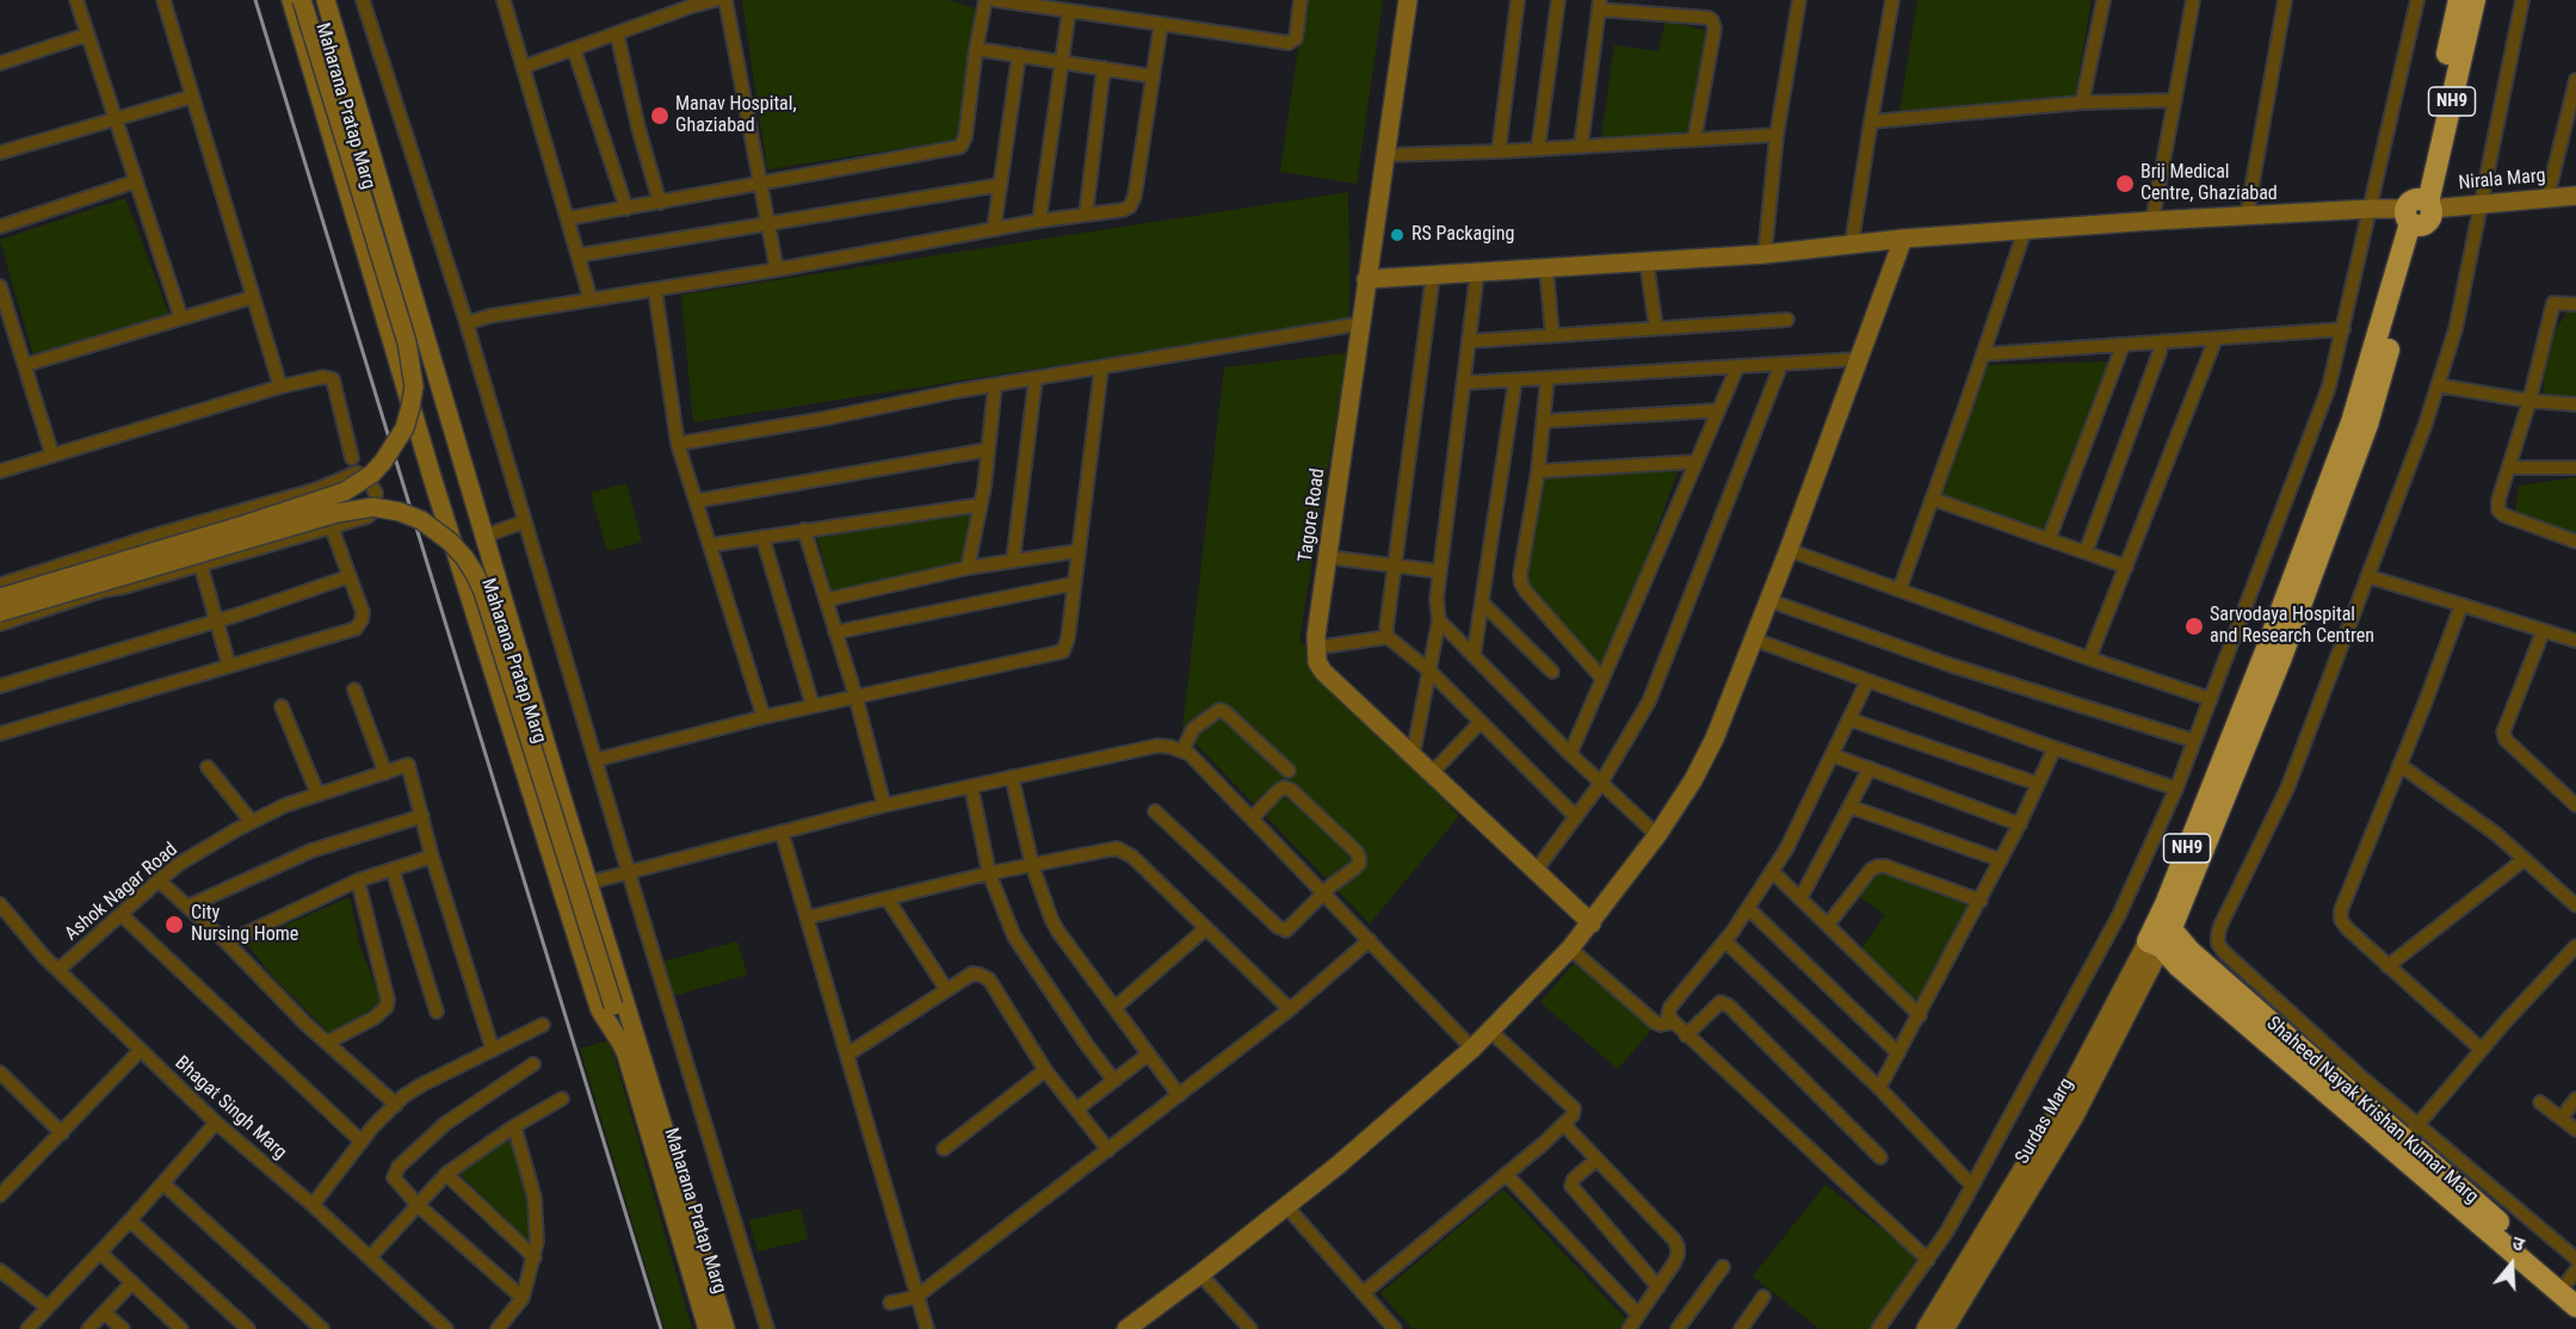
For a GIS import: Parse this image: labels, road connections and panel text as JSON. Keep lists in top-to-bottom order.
{
  "streets": {
    "highway": ["NH9", "Shaheed Nayak Krishan Kumar Marg"],
    "street": [
      "Maharana Pratap Marg",
      "Nirala Marg",
      "Tagore Road",
      "Ashok Nagar Road",
      "Bhagat Singh Marg",
      "Surdas Marg"
    ]
  },
  "crossings": [
    ["NH9", "Nirala Marg"],
    ["NH9", "Shaheed Nayak Krishan Kumar Marg"],
    ["NH9", "Surdas Marg"],
    ["Nirala Marg", "Tagore Road"],
    ["Ashok Nagar Road", "Bhagat Singh Marg"],
    ["Shaheed Nayak Krishan Kumar Marg", "Surdas Marg"]
  ],
  "places": [
    "Manav Hospital, Ghaziabad",
    "Brij Medical Centre, Ghaziabad",
    "RS Packaging",
    "Sarvodaya Hospital and Research Centren",
    "City Nursing Home"
  ],
  "north": "top"
}
